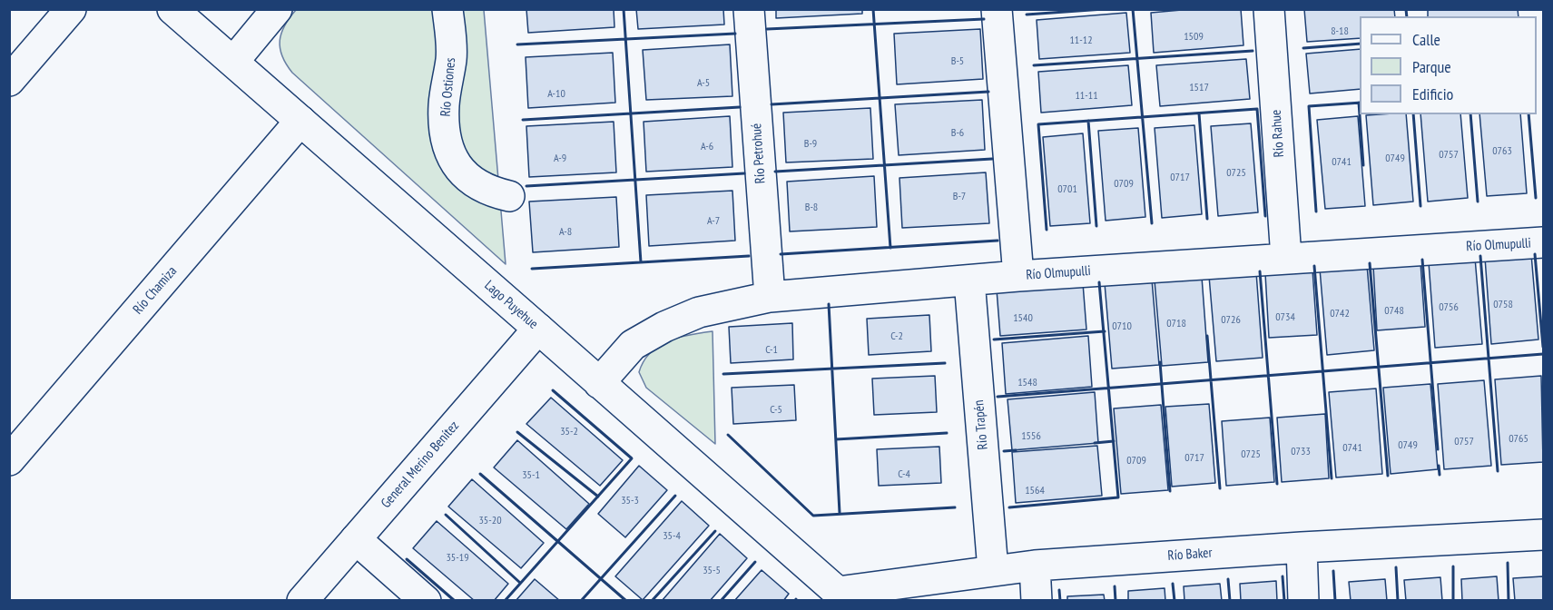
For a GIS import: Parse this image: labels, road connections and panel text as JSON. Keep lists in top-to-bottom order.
{
  "streets": {
    "street": [
      "Río Ostiones",
      "Río Rahue",
      "Río Petrohué",
      "Río Olmupulli",
      "Río Chamiza",
      "Lago Puyehue",
      "Río Trapén",
      "General Merino Benítez",
      "Río Baker"
    ]
  },
  "crossings": [
    ["Río Rahue", "Río Olmupulli"],
    ["Río Petrohué", "Río Olmupulli"],
    ["Río Olmupulli", "Lago Puyehue"],
    ["Río Olmupulli", "Río Trapén"],
    ["Río Chamiza", "Lago Puyehue"],
    ["Lago Puyehue", "General Merino Benítez"],
    ["Lago Puyehue", "Río Baker"],
    ["Río Trapén", "Río Baker"]
  ],
  "house_numbers": [
    "8-18",
    "1509",
    "11-12",
    "B-5",
    "A-5",
    "1517",
    "A-10",
    "11-11",
    "B-6",
    "B-9",
    "A-6",
    "0763",
    "0757",
    "A-9",
    "0749",
    "0741",
    "0725",
    "0717",
    "0709",
    "0701",
    "B-7",
    "B-8",
    "A-7",
    "A-8",
    "0758",
    "0756",
    "0748",
    "0742",
    "0734",
    "1540",
    "0726",
    "0718",
    "0710",
    "C-2",
    "C-1",
    "1548",
    "C-5",
    "35-2",
    "1556",
    "0765",
    "0757",
    "0749",
    "0741",
    "0733",
    "0725",
    "0717",
    "0709",
    "C-4",
    "35-1",
    "1564",
    "35-3",
    "35-20",
    "35-4",
    "35-19",
    "35-5"
  ],
  "legend": ["Calle", "Parque", "Edificio"]
}
